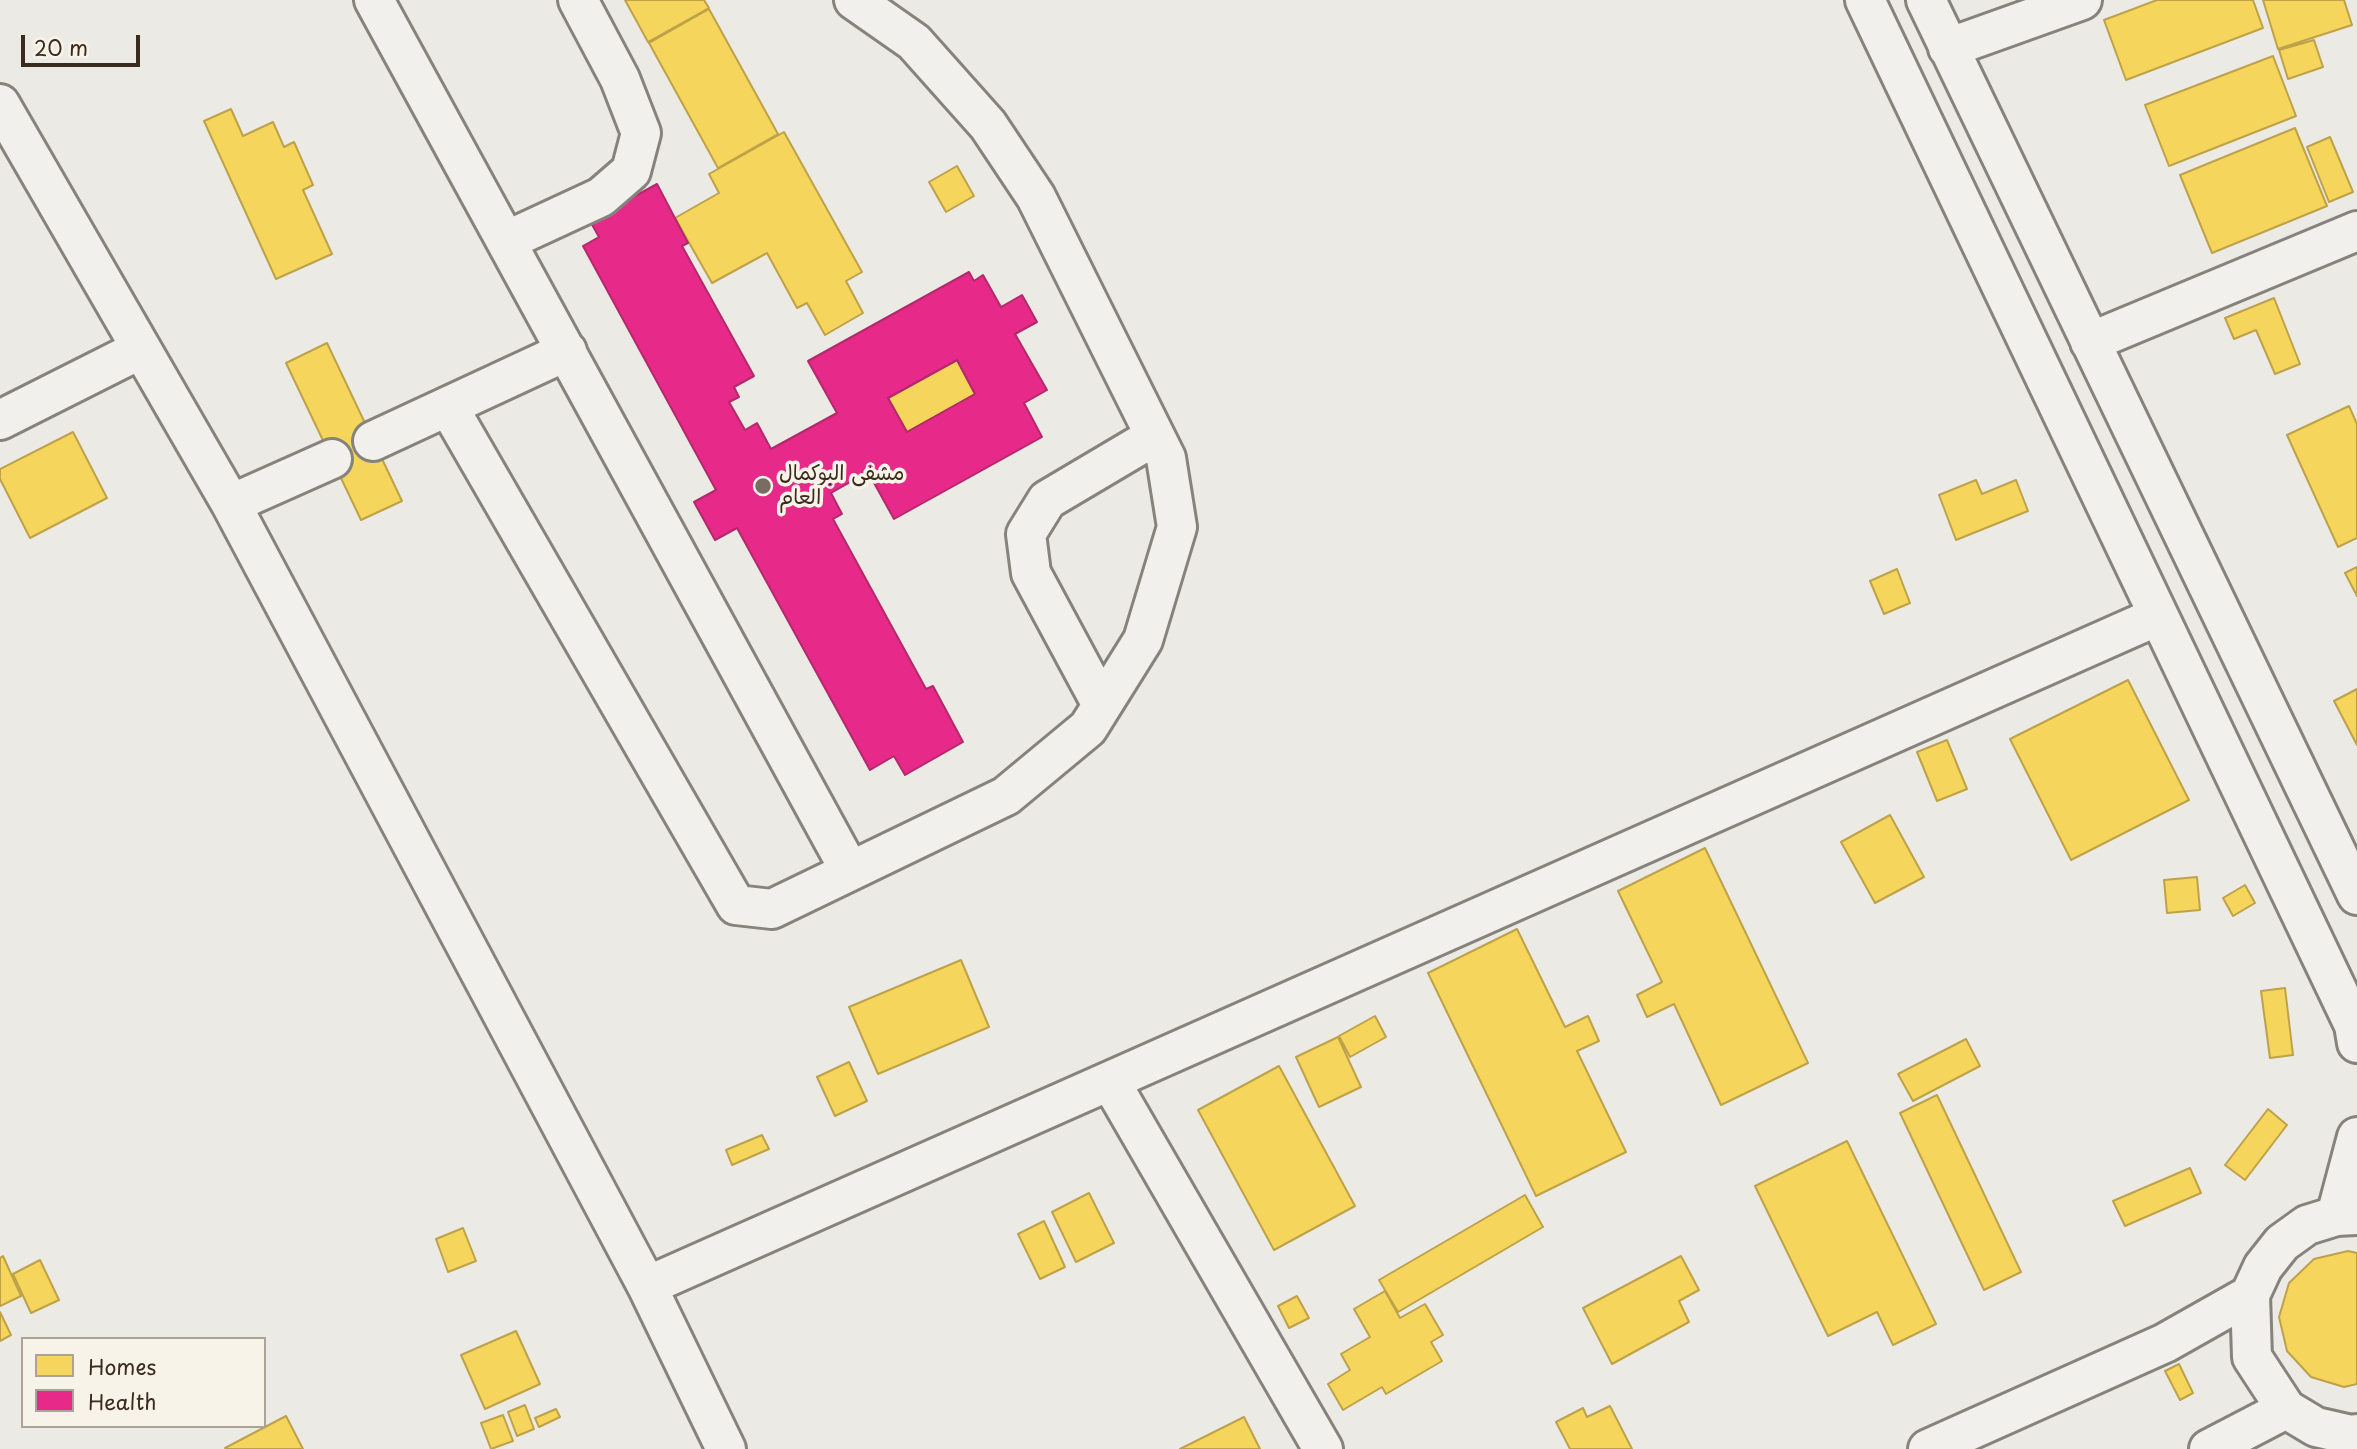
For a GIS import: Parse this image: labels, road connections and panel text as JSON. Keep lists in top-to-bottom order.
{
  "places": ["مشفى البوكمال العام"],
  "legend": ["Homes", "Health"],
  "scale_bar": "20 m"
}
